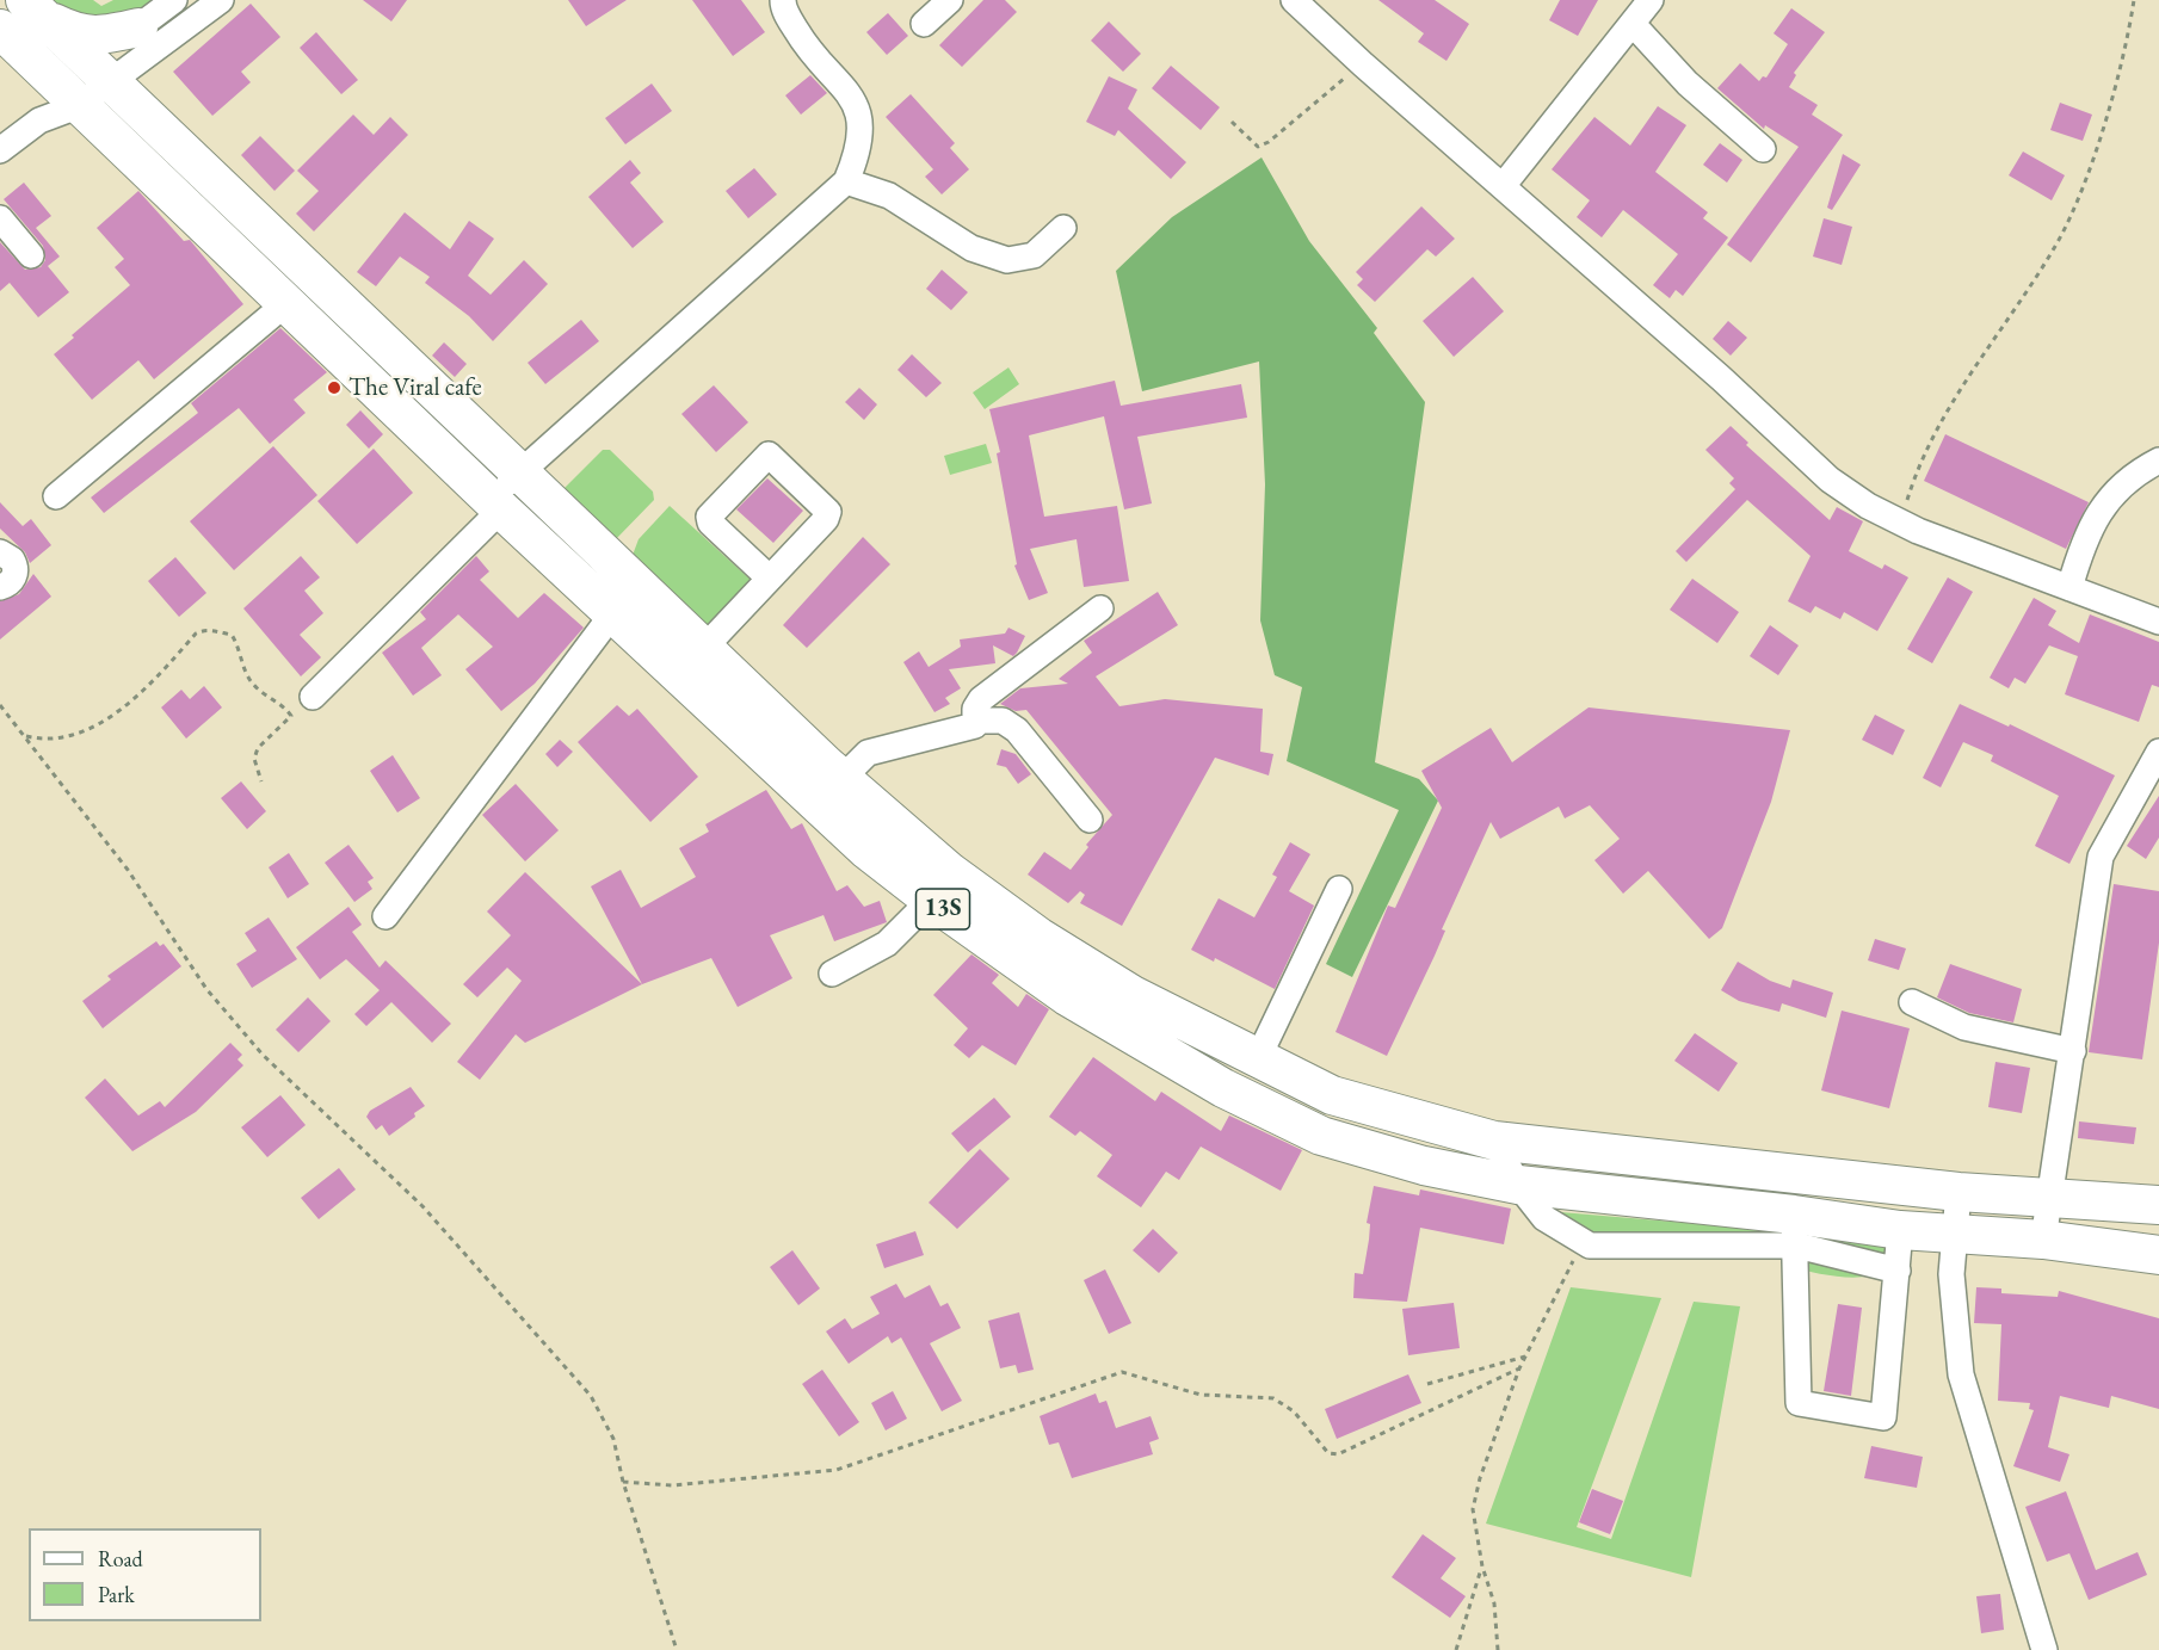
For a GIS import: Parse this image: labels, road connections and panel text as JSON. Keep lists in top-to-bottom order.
{
  "streets": {
    "highway": ["13S"]
  },
  "places": ["The Viral cafe"],
  "legend": ["Road", "Park"]
}
